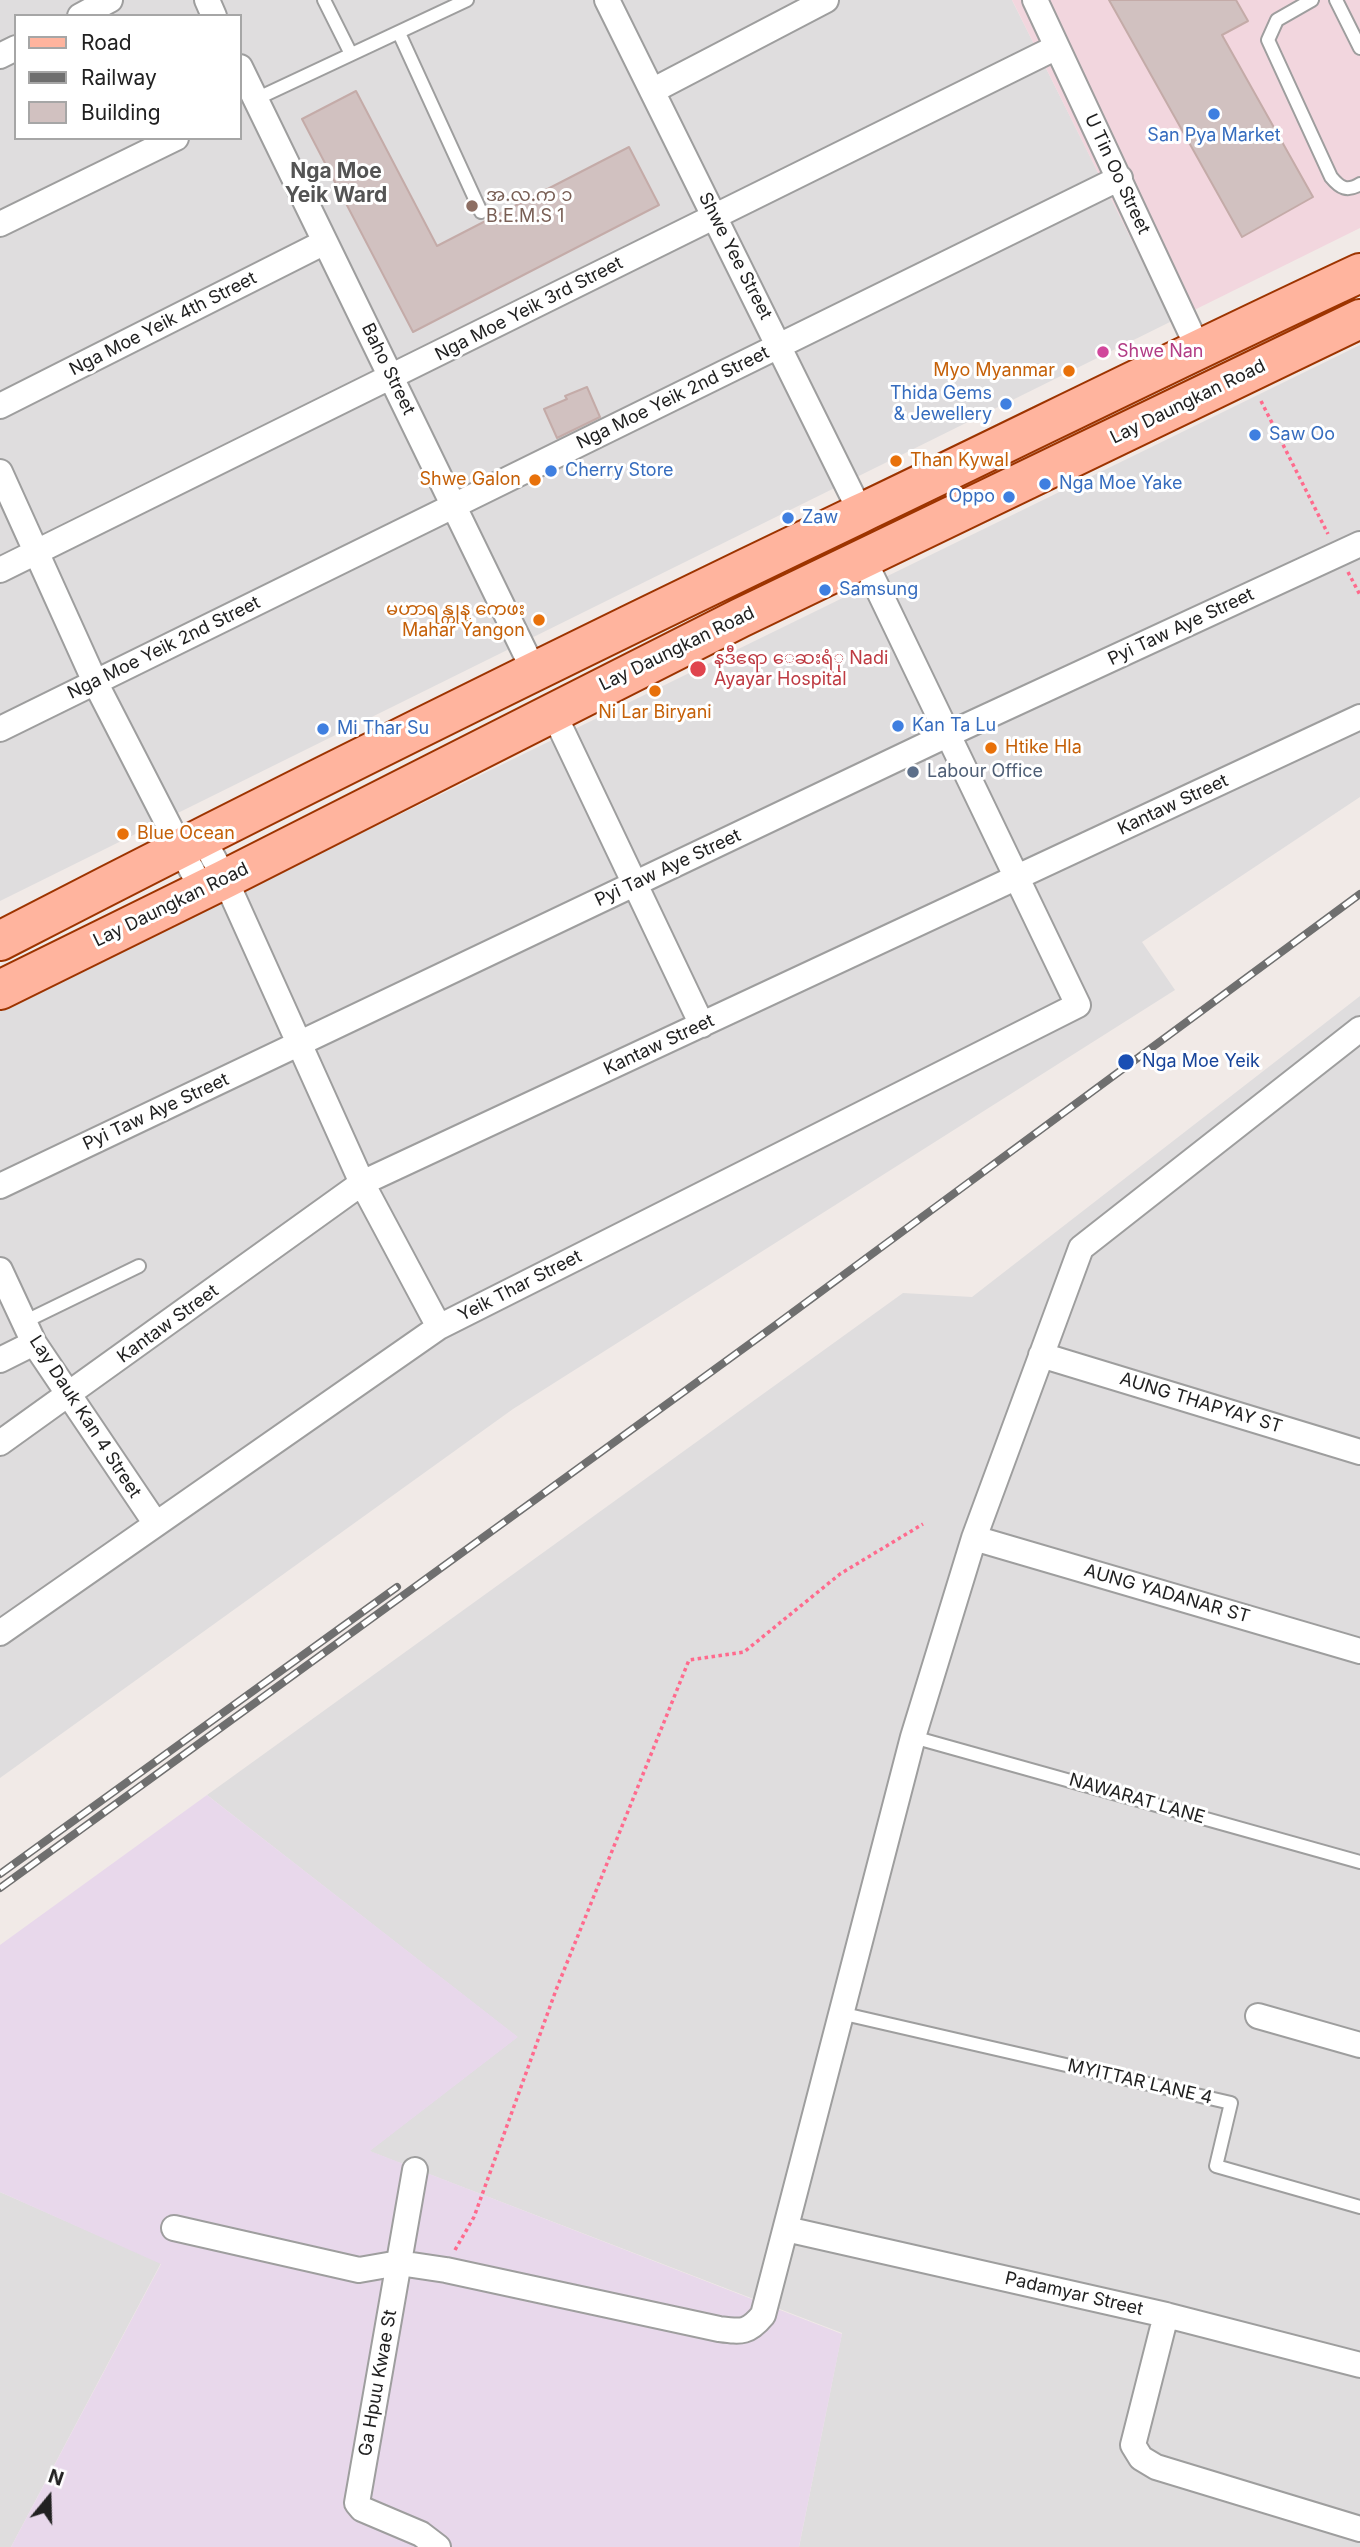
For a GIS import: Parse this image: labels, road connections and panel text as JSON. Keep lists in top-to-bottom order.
{
  "streets": {
    "main road": ["Lay Daungkan Road"],
    "street": [
      "U Tin Oo Street",
      "Shwe Yee Street",
      "Nga Moe Yeik 3rd Street",
      "Nga Moe Yeik 4th Street",
      "Baho Street",
      "Nga Moe Yeik 2nd Street",
      "Pyi Taw Aye Street",
      "Kantaw Street",
      "Yeik Thar Street",
      "AUNG THAPYAY ST",
      "Lay Dauk Kan 4 Street",
      "AUNG YADANAR ST",
      "Padamyar Street",
      "Ga Hpuu Kwae St"
    ],
    "lane": ["NAWARAT LANE", "MYITTAR LANE 4"]
  },
  "crossings": [
    ["U Tin Oo Street", "Nga Moe Yeik 3rd Street"],
    ["U Tin Oo Street", "Nga Moe Yeik 2nd Street"],
    ["Shwe Yee Street", "Nga Moe Yeik 3rd Street"],
    ["Shwe Yee Street", "Nga Moe Yeik 2nd Street"],
    ["Nga Moe Yeik 3rd Street", "Baho Street"],
    ["Nga Moe Yeik 4th Street", "Baho Street"],
    ["Baho Street", "Nga Moe Yeik 2nd Street"],
    ["Kantaw Street", "Yeik Thar Street"],
    ["Kantaw Street", "Lay Dauk Kan 4 Street"],
    ["Yeik Thar Street", "Lay Dauk Kan 4 Street"]
  ],
  "districts": ["Nga Moe Yeik Ward"],
  "places": [
    "San Pya Market",
    "အ.လ.က ၁ B.E.M.S 1",
    "Shwe Nan",
    "Myo Myanmar",
    "Thida Gems & Jewellery",
    "Saw Oo",
    "Than Kywal",
    "Cherry Store",
    "Shwe Galon",
    "Nga Moe Yake",
    "Oppo",
    "Zaw",
    "Samsung",
    "မဟာရန္ကုန္ ကေဖး Mahar Yangon",
    "နဒီဧရာ ေဆးရံု Nadi Ayayar Hospital",
    "Ni Lar Biryani",
    "Kan Ta Lu",
    "Mi Thar Su",
    "Htike Hla",
    "Labour Office",
    "Blue Ocean",
    "Nga Moe Yeik"
  ],
  "legend": ["Road", "Railway", "Building"],
  "north": "top"
}
